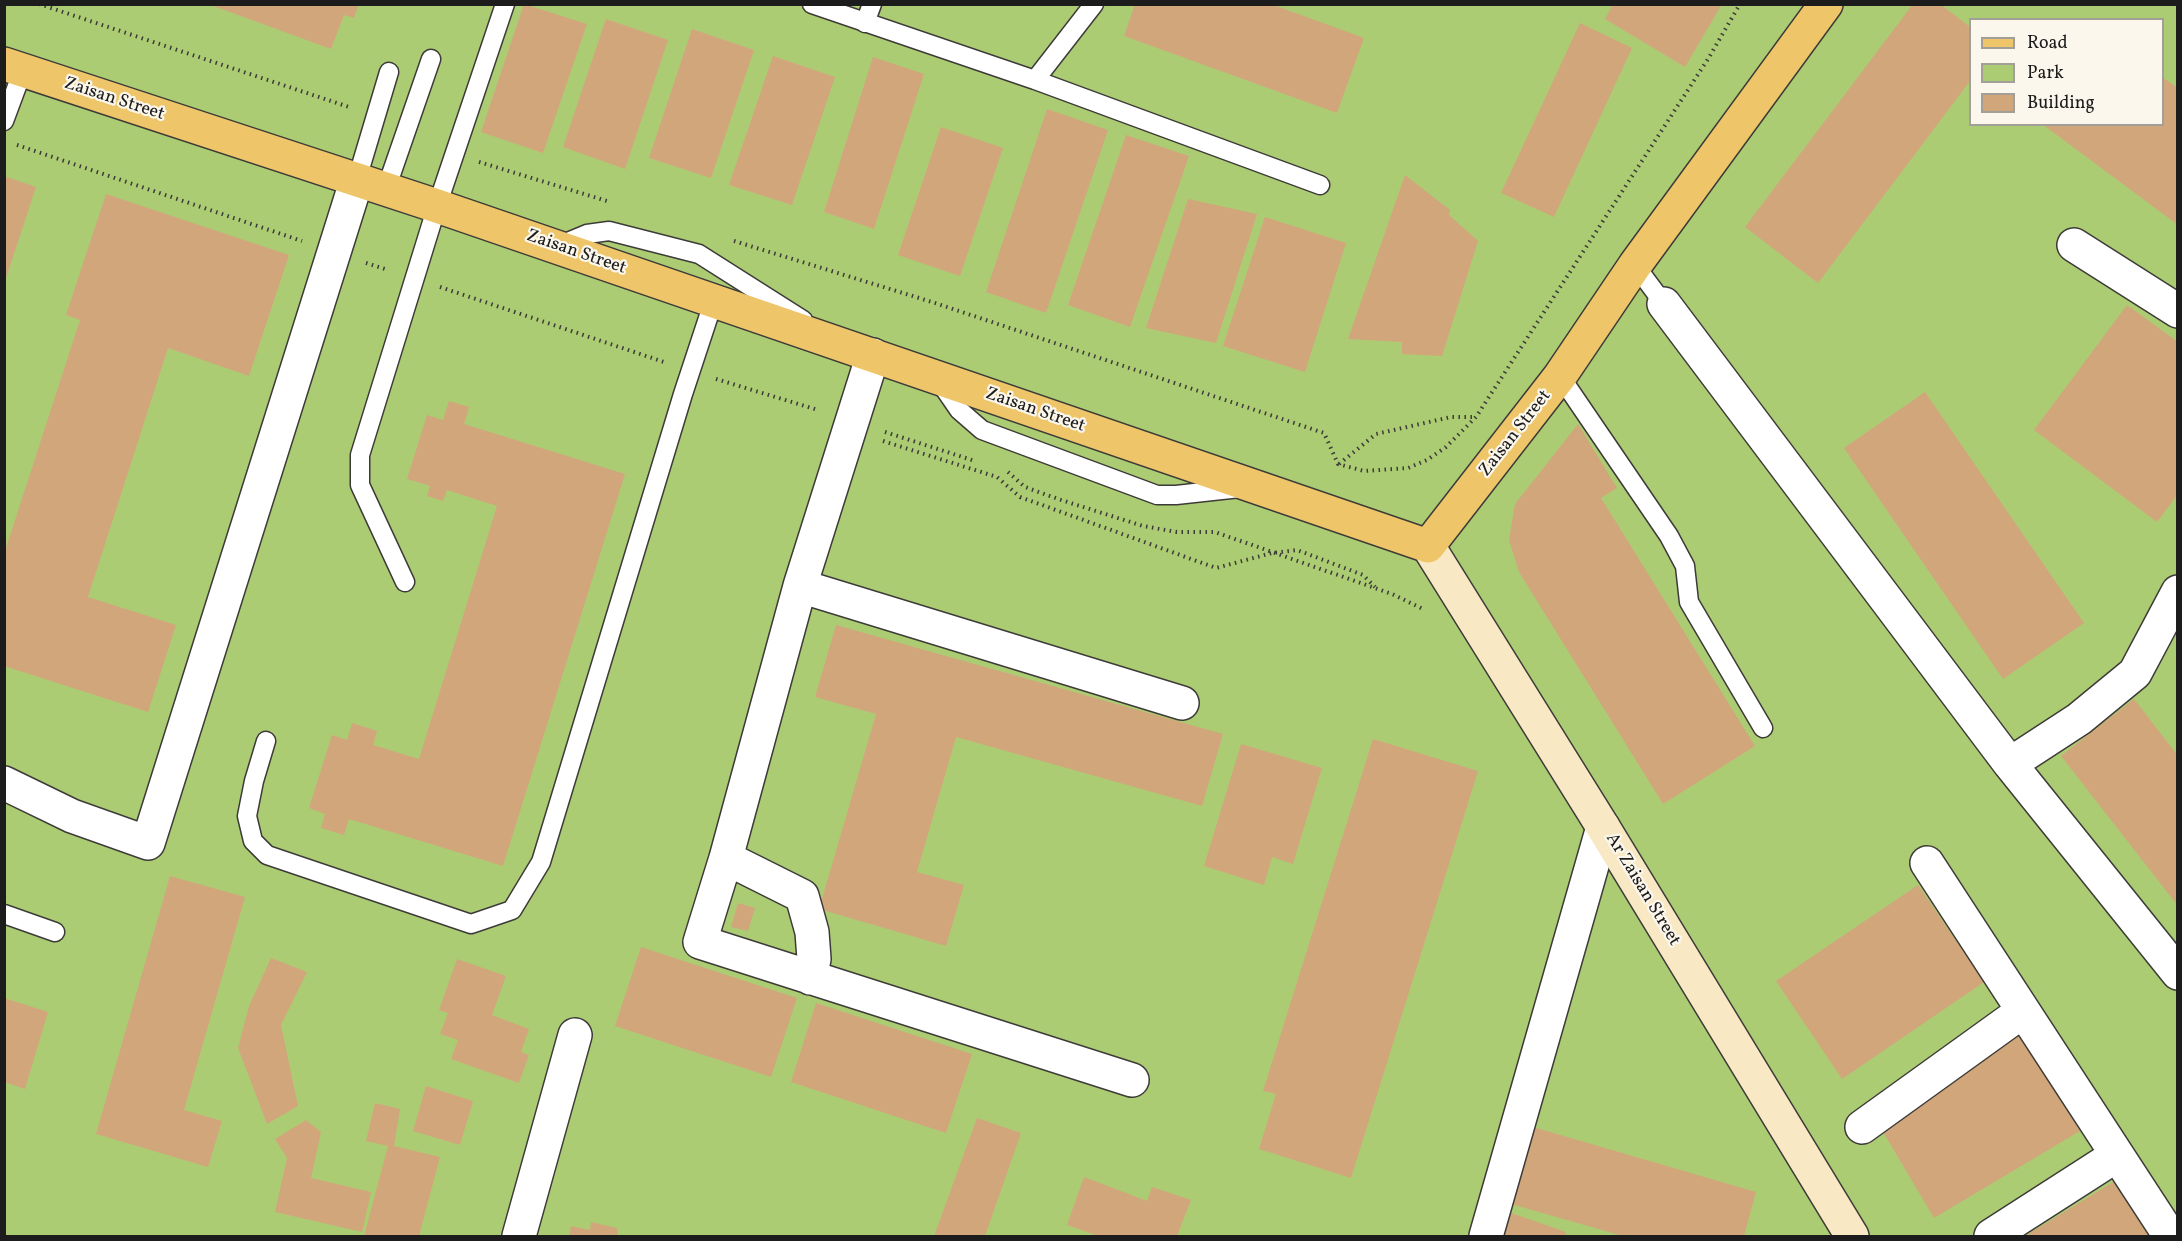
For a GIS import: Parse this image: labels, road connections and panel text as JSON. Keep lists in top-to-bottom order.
{
  "streets": {
    "main road": ["Zaisan Street"],
    "street": ["Ar Zaisan Street"]
  },
  "crossings": [
    ["Zaisan Street", "Ar Zaisan Street"]
  ],
  "legend": ["Road", "Park", "Building"]
}
